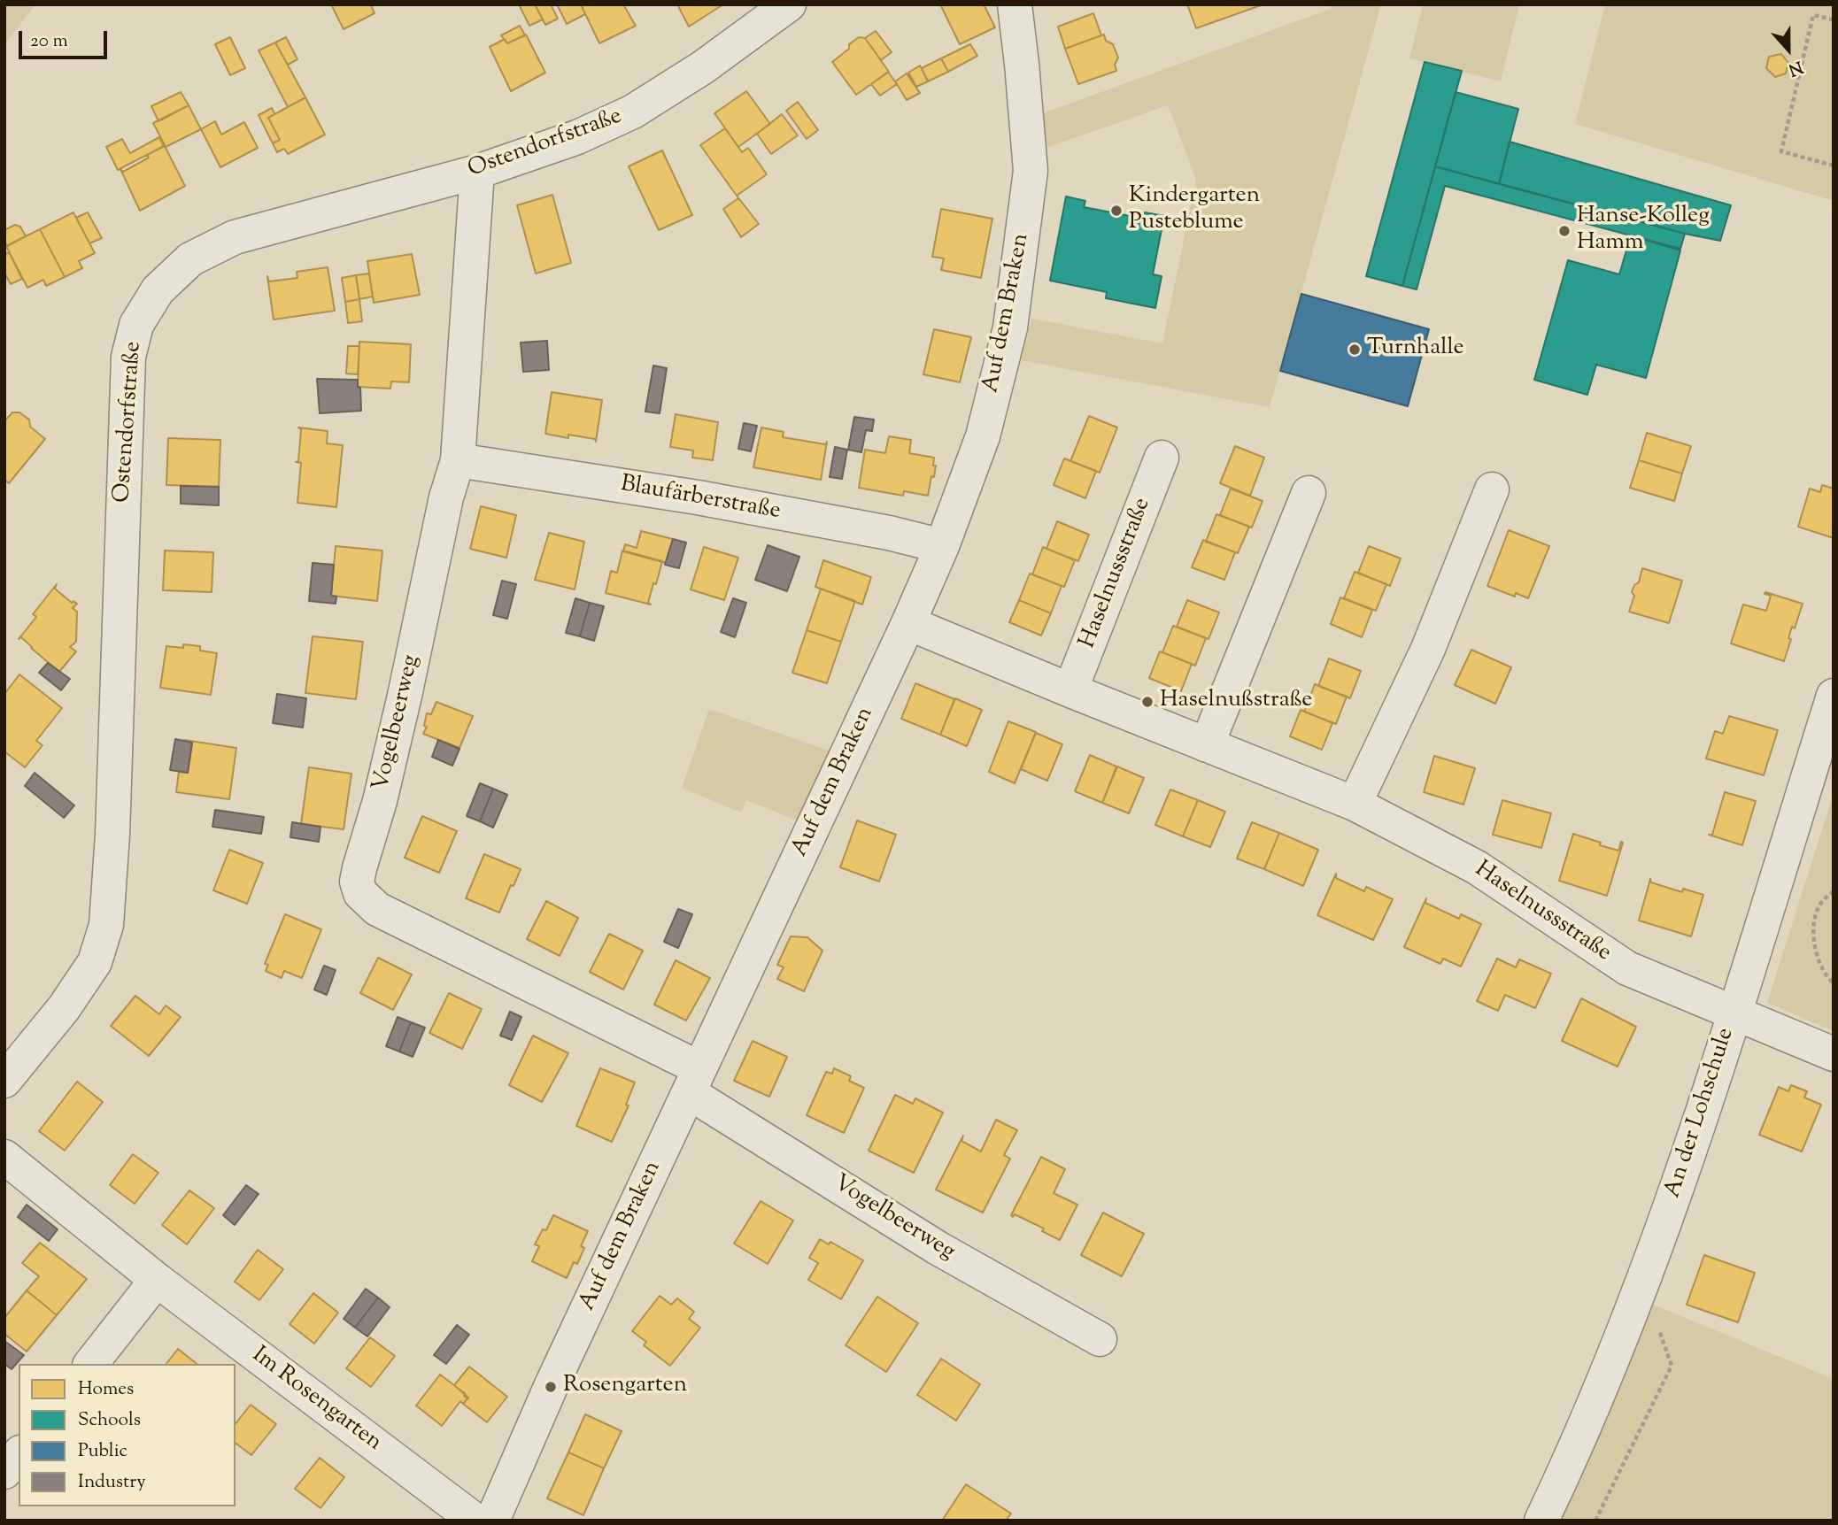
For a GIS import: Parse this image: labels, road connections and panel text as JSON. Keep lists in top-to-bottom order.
{
  "streets": {
    "street": [
      "Ostendorfstraße",
      "Auf dem Braken",
      "Blaufärberstraße",
      "Haselnussstraße",
      "Vogelbeerweg",
      "An der Lohschule",
      "Im Rosengarten"
    ]
  },
  "crossings": [
    ["Ostendorfstraße", "Vogelbeerweg"],
    ["Auf dem Braken", "Blaufärberstraße"],
    ["Auf dem Braken", "Haselnussstraße"],
    ["Auf dem Braken", "Vogelbeerweg"],
    ["Blaufärberstraße", "Vogelbeerweg"],
    ["Haselnussstraße", "An der Lohschule"]
  ],
  "places": [
    "Kindergarten Pusteblume",
    "Hanse-Kolleg Hamm",
    "Turnhalle",
    "Haselnußstraße",
    "Rosengarten"
  ],
  "legend": [
    "Homes",
    "Schools",
    "Public",
    "Industry"
  ],
  "scale_bar": "20 m",
  "north": "bottom"
}
